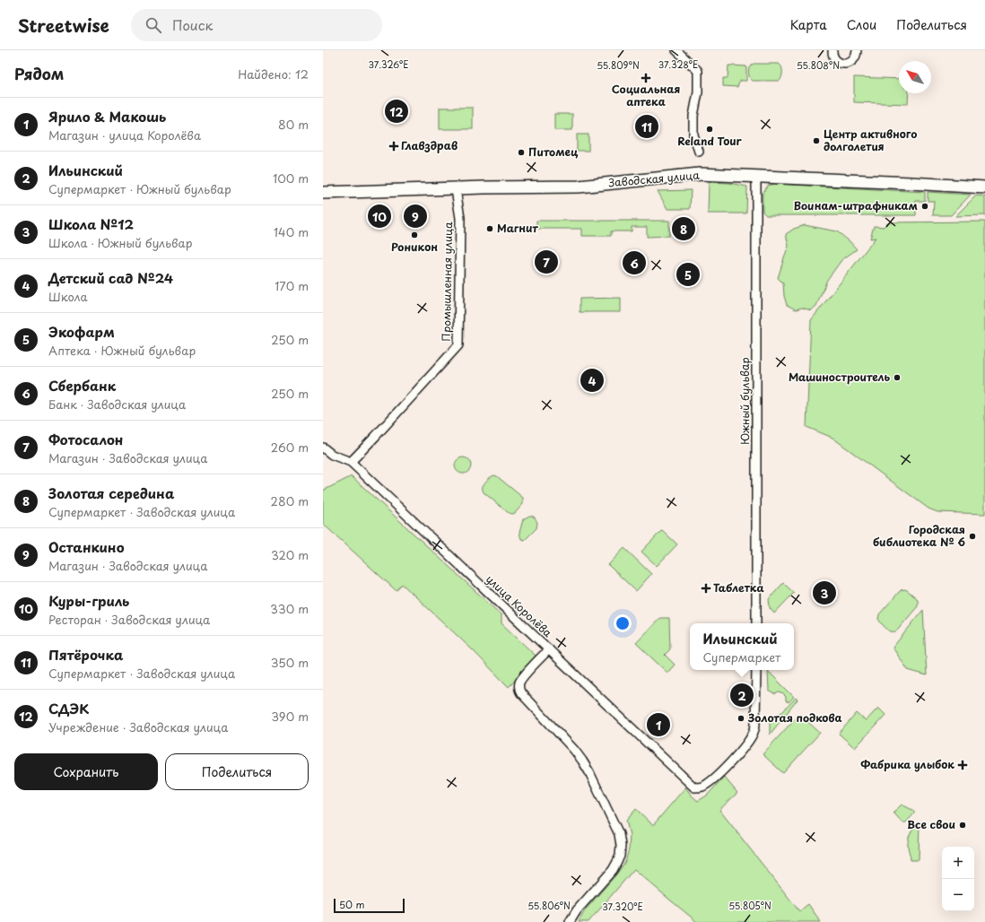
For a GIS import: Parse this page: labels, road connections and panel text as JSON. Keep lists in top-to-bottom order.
{
  "streets": {
    "street": [
      "Заводская улица",
      "Промышленная улица",
      "Южный бульвар",
      "улица Королёва"
    ]
  },
  "crossings": [
    ["Заводская улица", "Промышленная улица"],
    ["Заводская улица", "Южный бульвар"],
    ["Промышленная улица", "улица Королёва"]
  ],
  "places": {
    "health": [
      "Социальная аптека",
      "Главздрав",
      "Таблетка",
      "Фабрика улыбок"
    ],
    "other": [
      "Reland Tour",
      "Центр активного долголетия",
      "Питомец",
      "Воинам-штрафникам",
      "Магнит",
      "Роникон",
      "Машиностроитель",
      "Городская библиотека № 6",
      "Золотая подкова",
      "Все свои"
    ]
  },
  "scale_bar": "50 m",
  "north": "top left",
  "page": {
    "header": "Streetwise",
    "search": "Поиск",
    "nav": ["Карта", "Слои", "Поделиться"],
    "heading": ["Рядом", "Найдено: 12"],
    "list": [
      {
        "mark": "1",
        "name": "Ярило & Макошь",
        "note": "Магазин · улица Королёва",
        "value": "80 m"
      },
      {
        "mark": "2",
        "name": "Ильинский",
        "note": "Супермаркет · Южный бульвар",
        "value": "100 m"
      },
      {
        "mark": "3",
        "name": "Школа №12",
        "note": "Школа · Южный бульвар",
        "value": "140 m"
      },
      {
        "mark": "4",
        "name": "Детский сад №24",
        "note": "Школа",
        "value": "170 m"
      },
      {
        "mark": "5",
        "name": "Экофарм",
        "note": "Аптека · Южный бульвар",
        "value": "250 m"
      },
      {
        "mark": "6",
        "name": "Сбербанк",
        "note": "Банк · Заводская улица",
        "value": "250 m"
      },
      {
        "mark": "7",
        "name": "Фотосалон",
        "note": "Магазин · Заводская улица",
        "value": "260 m"
      },
      {
        "mark": "8",
        "name": "Золотая середина",
        "note": "Супермаркет · Заводская улица",
        "value": "280 m"
      },
      {
        "mark": "9",
        "name": "Останкино",
        "note": "Магазин · Заводская улица",
        "value": "320 m"
      },
      {
        "mark": "10",
        "name": "Куры-гриль",
        "note": "Ресторан · Заводская улица",
        "value": "330 m"
      },
      {
        "mark": "11",
        "name": "Пятёрочка",
        "note": "Супермаркет · Заводская улица",
        "value": "350 m"
      },
      {
        "mark": "12",
        "name": "СДЭК",
        "note": "Учреждение · Заводская улица",
        "value": "390 m"
      }
    ],
    "pins": [
      "12",
      "11",
      "9",
      "10",
      "8",
      "7",
      "6",
      "5",
      "4",
      "3",
      "2",
      "1"
    ],
    "popup": ["Ильинский", "Супермаркет"],
    "buttons": ["Сохранить", "Поделиться"],
    "map_buttons": ["+", "−"],
    "scale": "50 m"
  },
  "coordinates": [
    "37.326°E",
    "37.328°E",
    "55.809°N",
    "55.808°N",
    "55.806°N",
    "55.805°N",
    "37.320°E"
  ]
}
